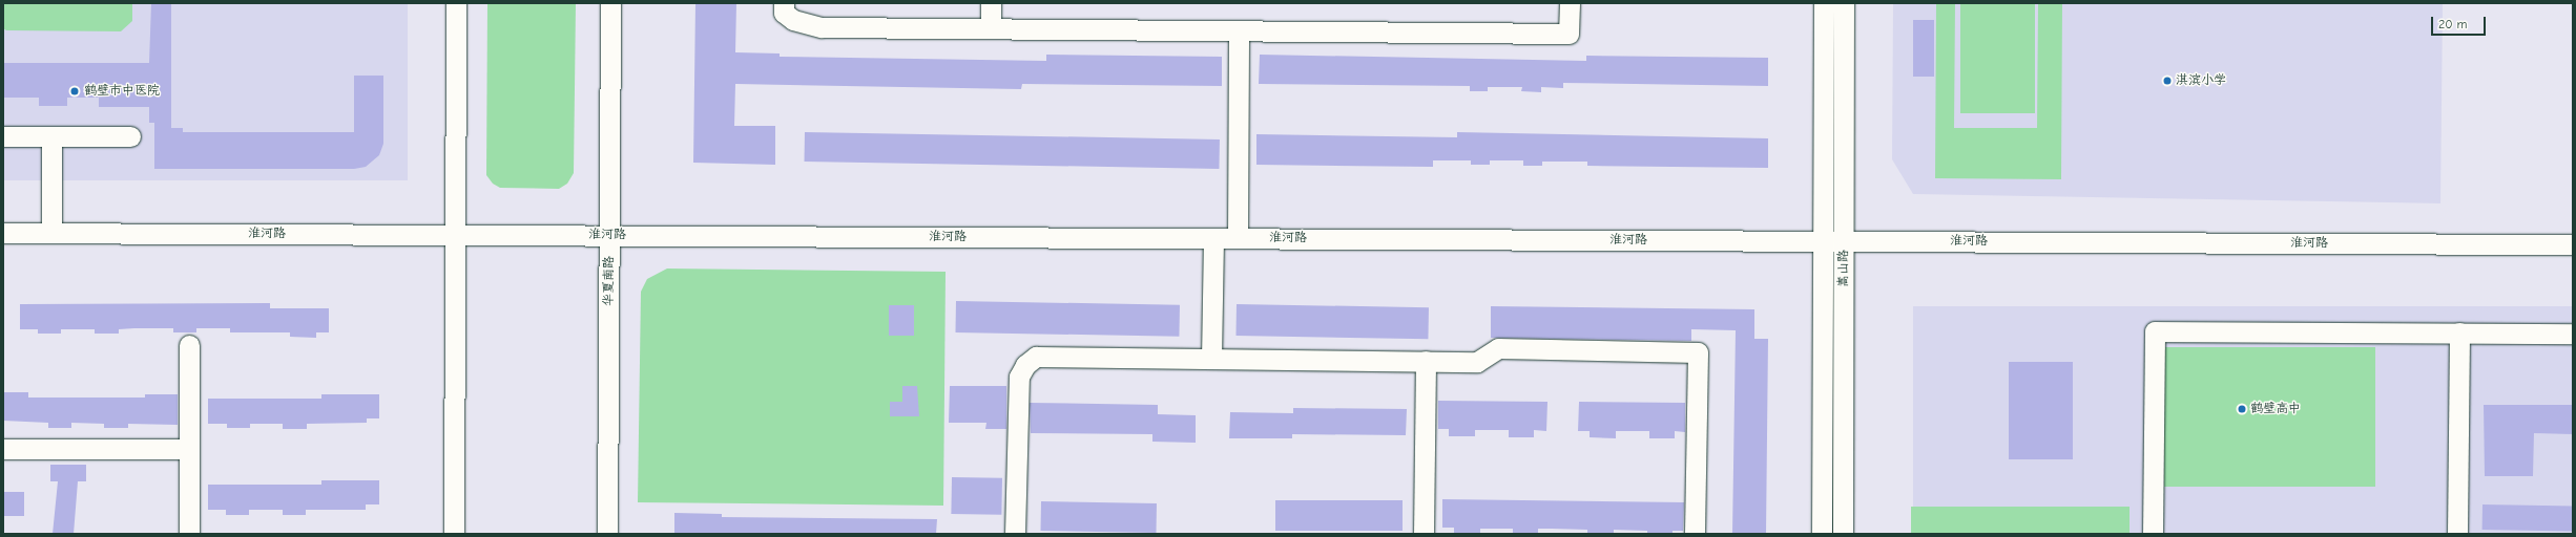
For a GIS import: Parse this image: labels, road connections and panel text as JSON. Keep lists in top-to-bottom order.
{
  "streets": {
    "street": ["淮河路", "嵩山路", "华夏南路"]
  },
  "crossings": [
    ["淮河路", "嵩山路"],
    ["淮河路", "华夏南路"]
  ],
  "places": ["淇滨小学", "鹤壁市中医院", "鹤壁高中"],
  "scale_bar": "20 m"
}
